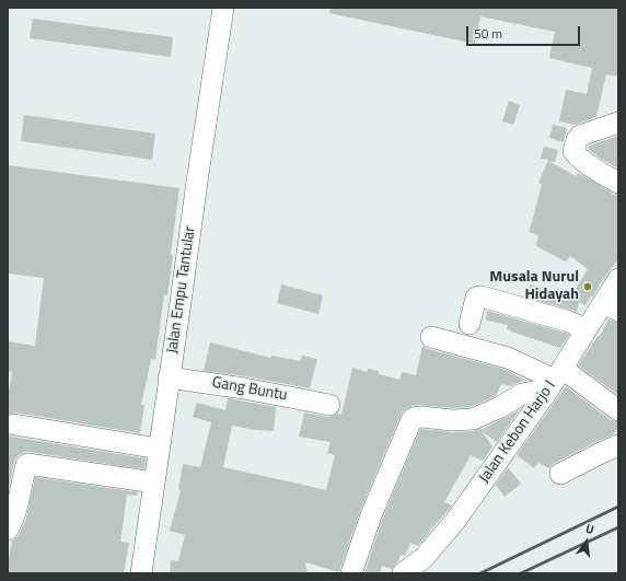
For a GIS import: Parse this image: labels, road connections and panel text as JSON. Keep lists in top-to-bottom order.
{
  "streets": {
    "street": ["Jalan Empu Tantular", "Gang Buntu", "Jalan Kebon Harjo I"]
  },
  "crossings": [
    ["Jalan Empu Tantular", "Gang Buntu"]
  ],
  "places": ["Musala Nurul Hidayah"],
  "scale_bar": "50 m",
  "north": "top"
}
